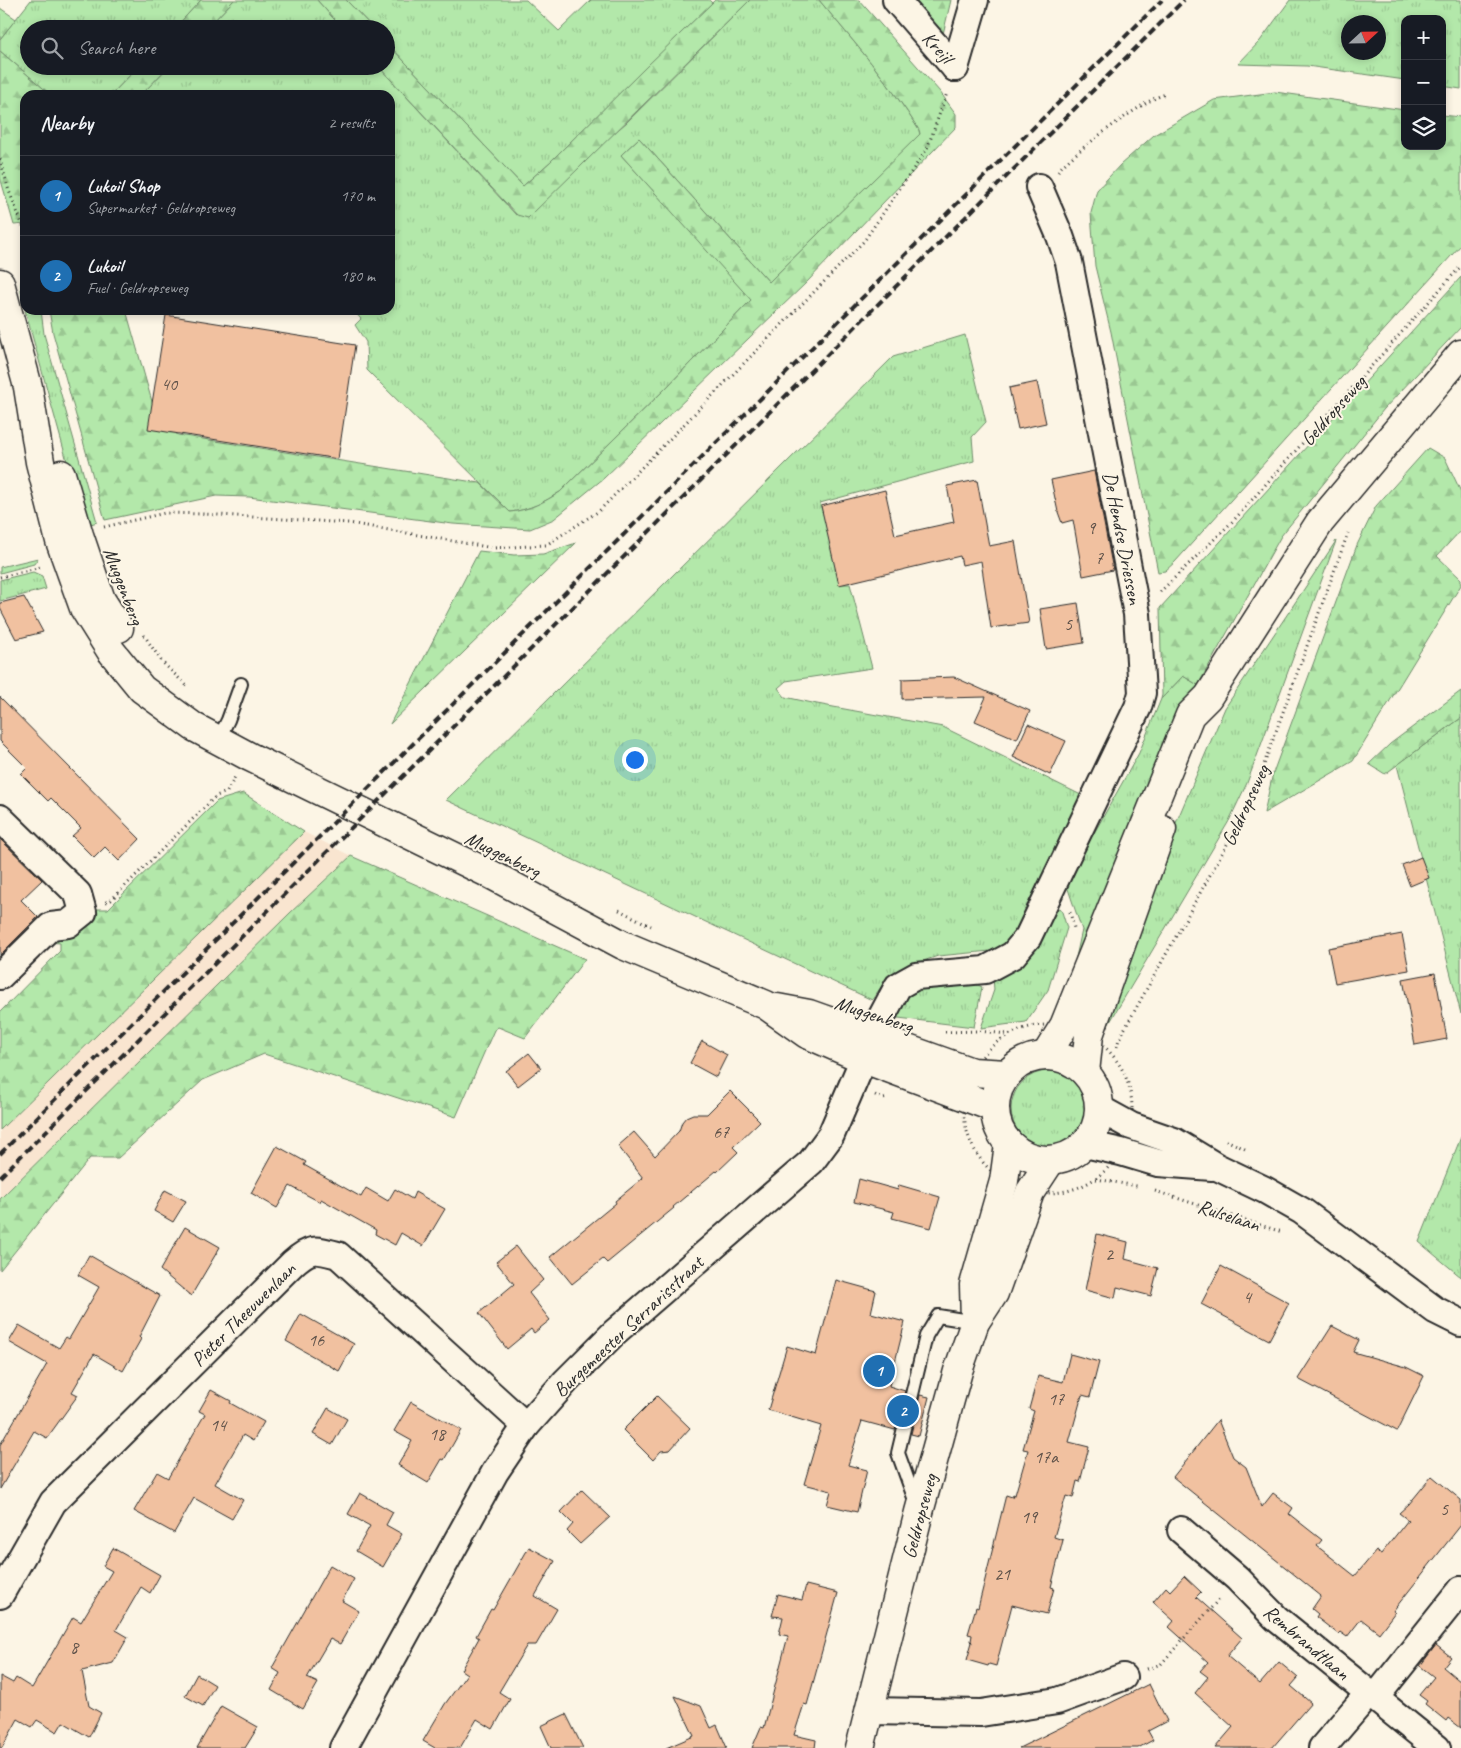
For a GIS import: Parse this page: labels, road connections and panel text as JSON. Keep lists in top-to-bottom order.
{
  "streets": {
    "main road": ["Geldropseweg", "Muggenberg"],
    "street": [
      "Kreijl",
      "De Hendse Driessen",
      "Rulselaan",
      "Pieter Theeuwenlaan",
      "Burgemeester Serrarisstraat",
      "Rembrandtlaan"
    ]
  },
  "crossings": [
    ["Geldropseweg", "De Hendse Driessen"],
    ["Geldropseweg", "Muggenberg"],
    ["Geldropseweg", "Rulselaan"],
    ["De Hendse Driessen", "Muggenberg"],
    ["De Hendse Driessen", "Burgemeester Serrarisstraat"],
    ["Muggenberg", "Rulselaan"],
    ["Muggenberg", "Burgemeester Serrarisstraat"],
    ["Pieter Theeuwenlaan", "Burgemeester Serrarisstraat"]
  ],
  "house_numbers": [
    "40",
    "9",
    "7",
    "5",
    "67",
    "2",
    "4",
    "16",
    "17",
    "14",
    "18",
    "17a",
    "5",
    "19",
    "21",
    "8"
  ],
  "north": "right",
  "page": {
    "map_buttons": ["+", "−"],
    "search": "Search here",
    "heading": ["Nearby", "2 results"],
    "list": [
      {
        "mark": "1",
        "name": "Lukoil Shop",
        "note": "Supermarket · Geldropseweg",
        "value": "170 m"
      },
      {
        "mark": "2",
        "name": "Lukoil",
        "note": "Fuel · Geldropseweg",
        "value": "180 m"
      }
    ],
    "pins": ["1", "2"]
  }
}
